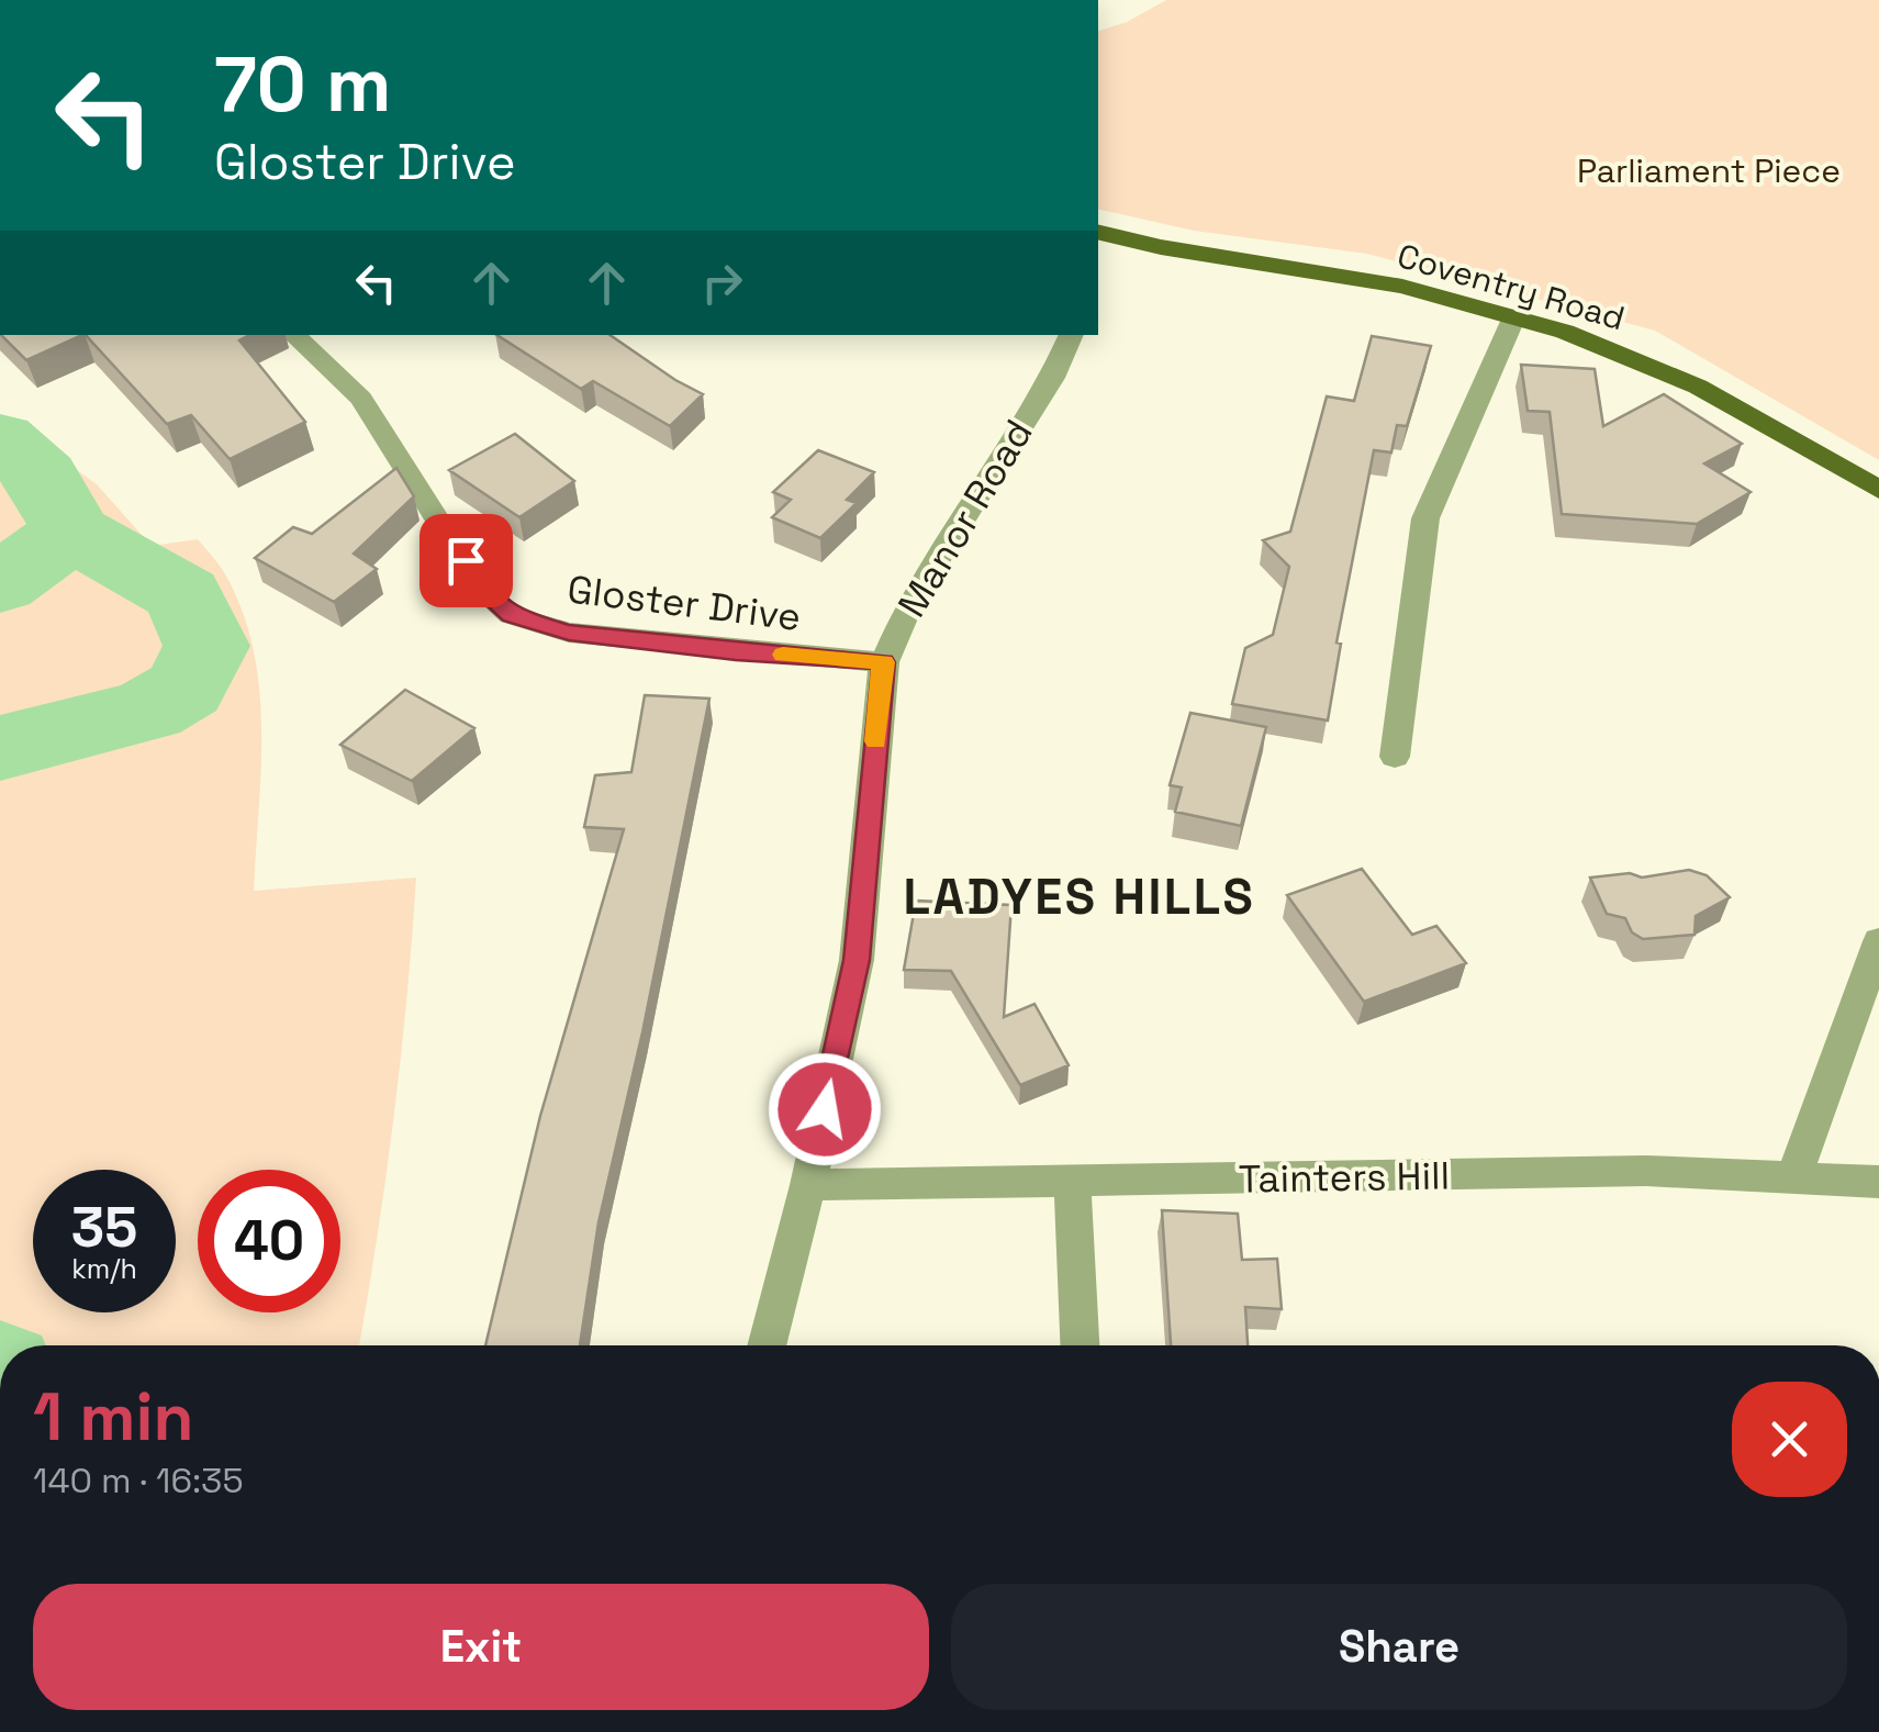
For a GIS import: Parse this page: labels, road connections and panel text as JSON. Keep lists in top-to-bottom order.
{
  "streets": {
    "main road": ["Coventry Road"],
    "street": ["Manor Road", "Gloster Drive", "Tainters Hill"]
  },
  "crossings": [
    ["Manor Road", "Gloster Drive"],
    ["Manor Road", "Tainters Hill"]
  ],
  "districts": ["LADYES HILLS"],
  "parks": ["Parliament Piece"],
  "page": {
    "turn": ["70 m", "Gloster Drive"],
    "speed": "35 km/h",
    "limit": "40",
    "heading": ["1 min", "140 m · 16:35"],
    "buttons": ["Exit", "Share"]
  }
}
